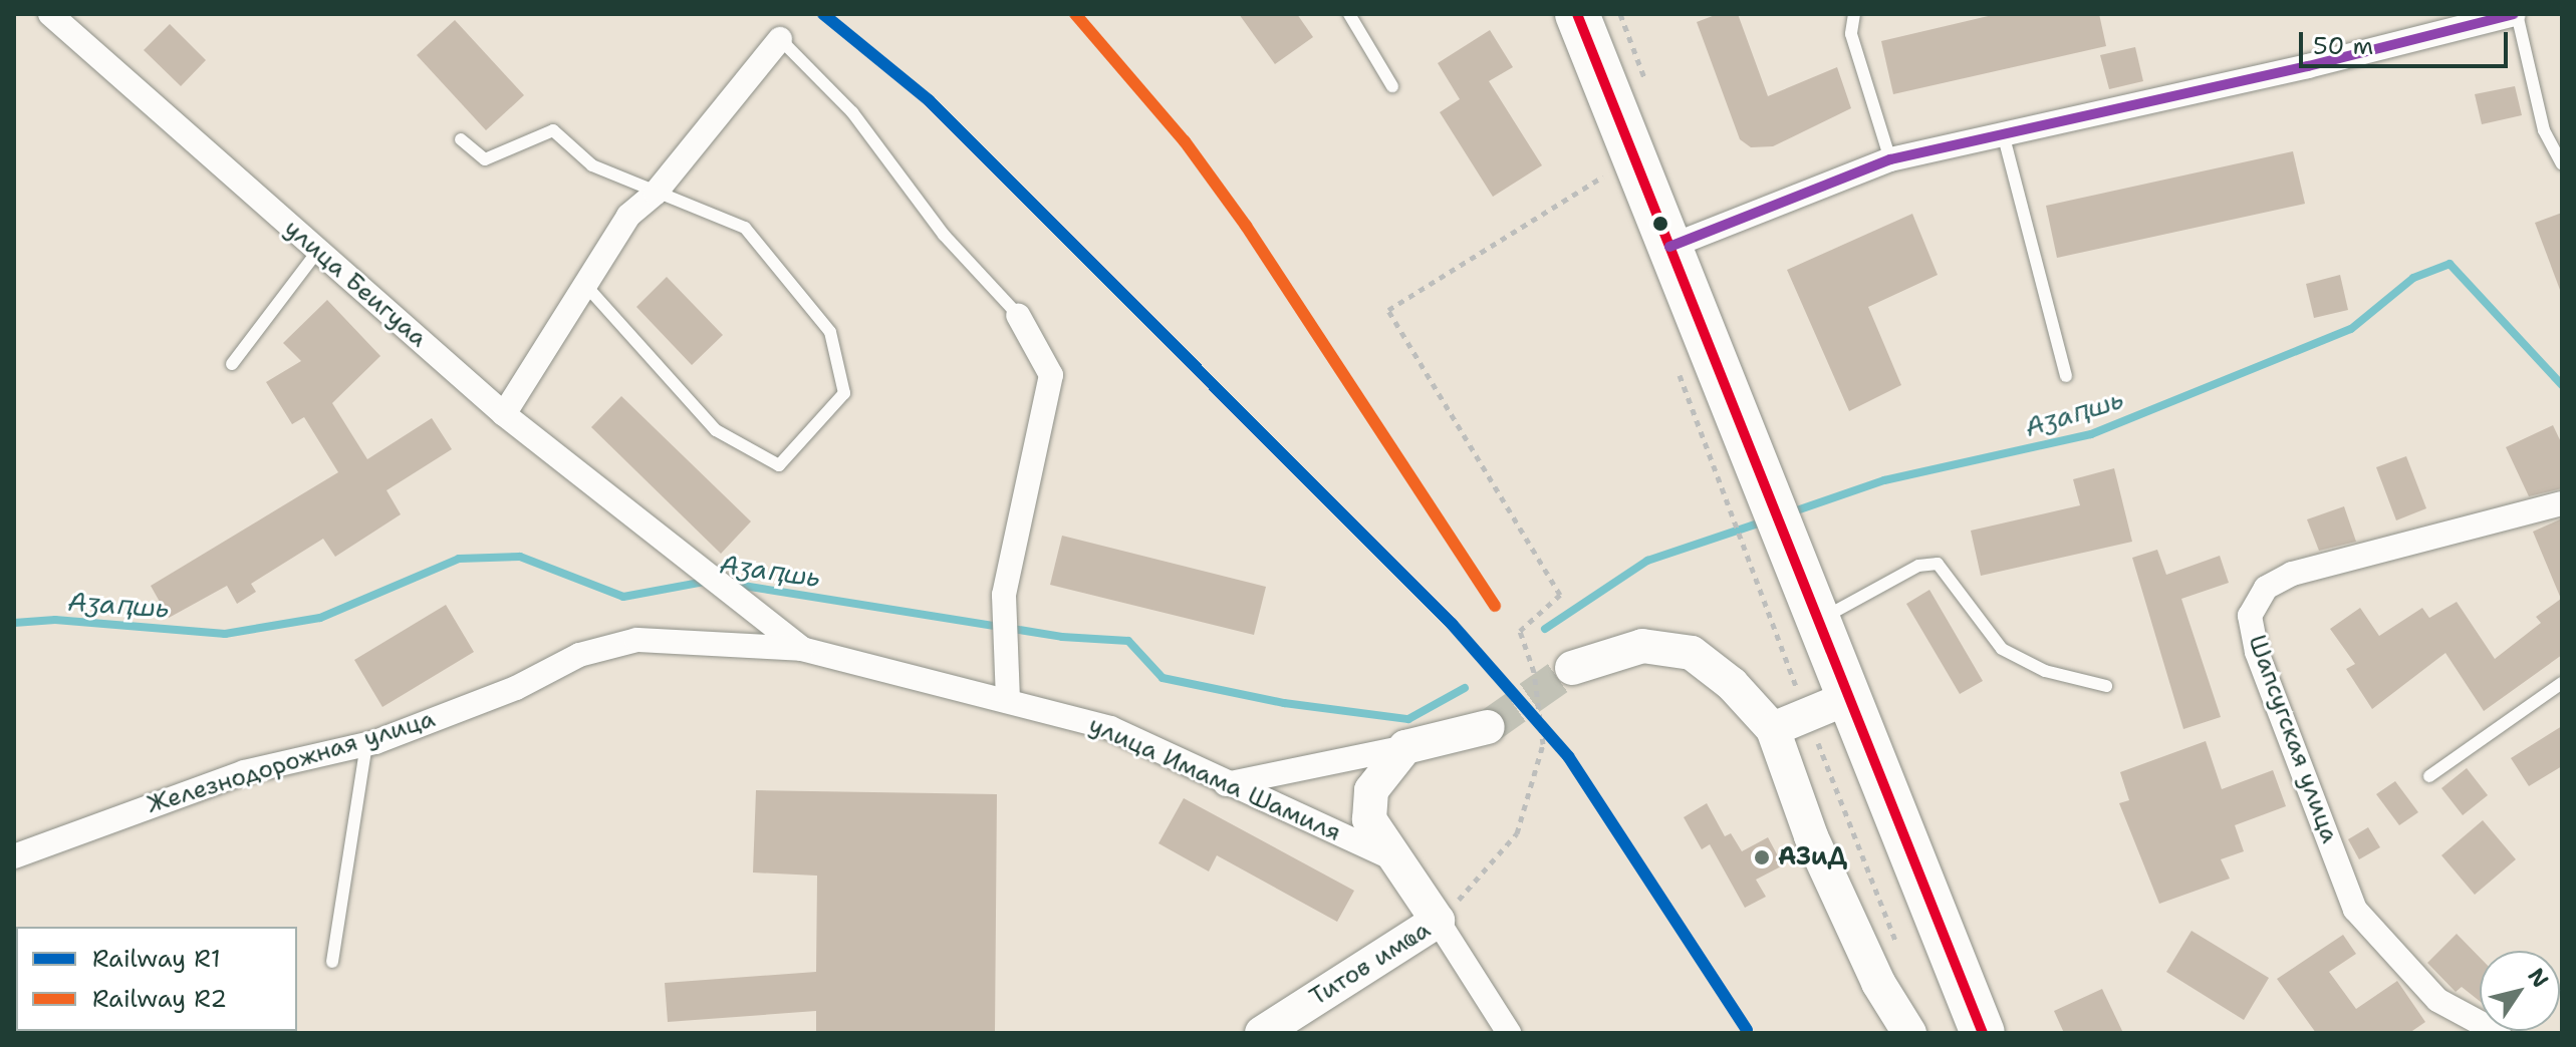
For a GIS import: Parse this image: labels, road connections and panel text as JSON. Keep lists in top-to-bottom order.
{
  "streets": {
    "street": [
      "улица Беигуаа",
      "Шапсугская улица",
      "Железнодорожная улица",
      "улица Имама Шамиля",
      "Титов имҩа"
    ]
  },
  "crossings": [
    ["улица Беигуаа", "улица Имама Шамиля"],
    ["Железнодорожная улица", "улица Имама Шамиля"]
  ],
  "water": ["Аӡаԥшь"],
  "places": ["АЗиД"],
  "lines": ["rail line R1", "rail line R2"],
  "legend": ["Railway R1", "Railway R2"],
  "scale_bar": "50 m",
  "north": "top right"
}
